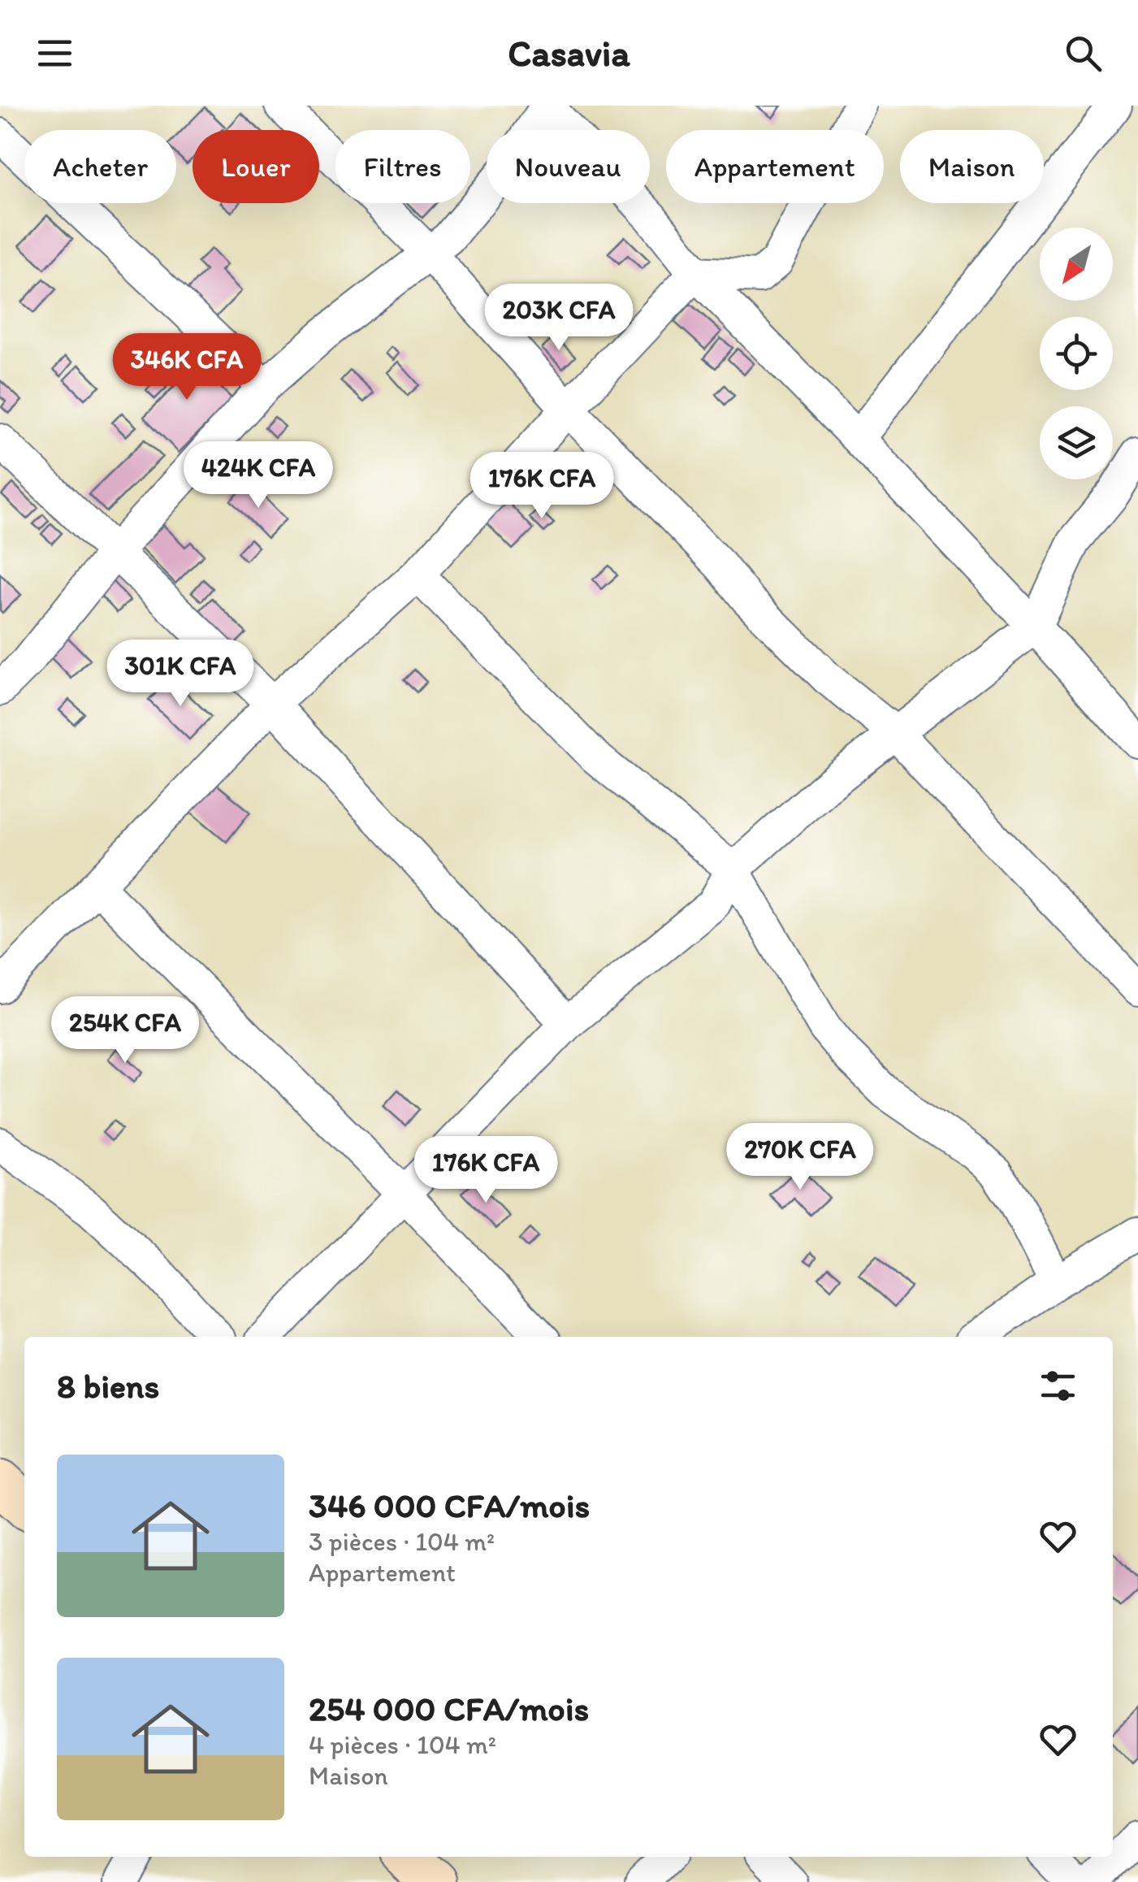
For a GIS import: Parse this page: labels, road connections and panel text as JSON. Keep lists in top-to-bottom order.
{
  "north": "bottom left",
  "page": {
    "header": "Casavia",
    "chip": [
      "Acheter",
      "Louer",
      "Filtres",
      "Nouveau",
      "Appartement",
      "Maison"
    ],
    "price": [
      "203K CFA",
      "346K CFA",
      "424K CFA",
      "176K CFA",
      "301K CFA",
      "254K CFA",
      "270K CFA",
      "176K CFA"
    ],
    "heading": "8 biens",
    "list": [
      {
        "name": "346 000 CFA/mois",
        "note": "3 pièces · 104 m² · Appartement"
      },
      {
        "name": "254 000 CFA/mois",
        "note": "4 pièces · 104 m² · Maison"
      }
    ]
  }
}
